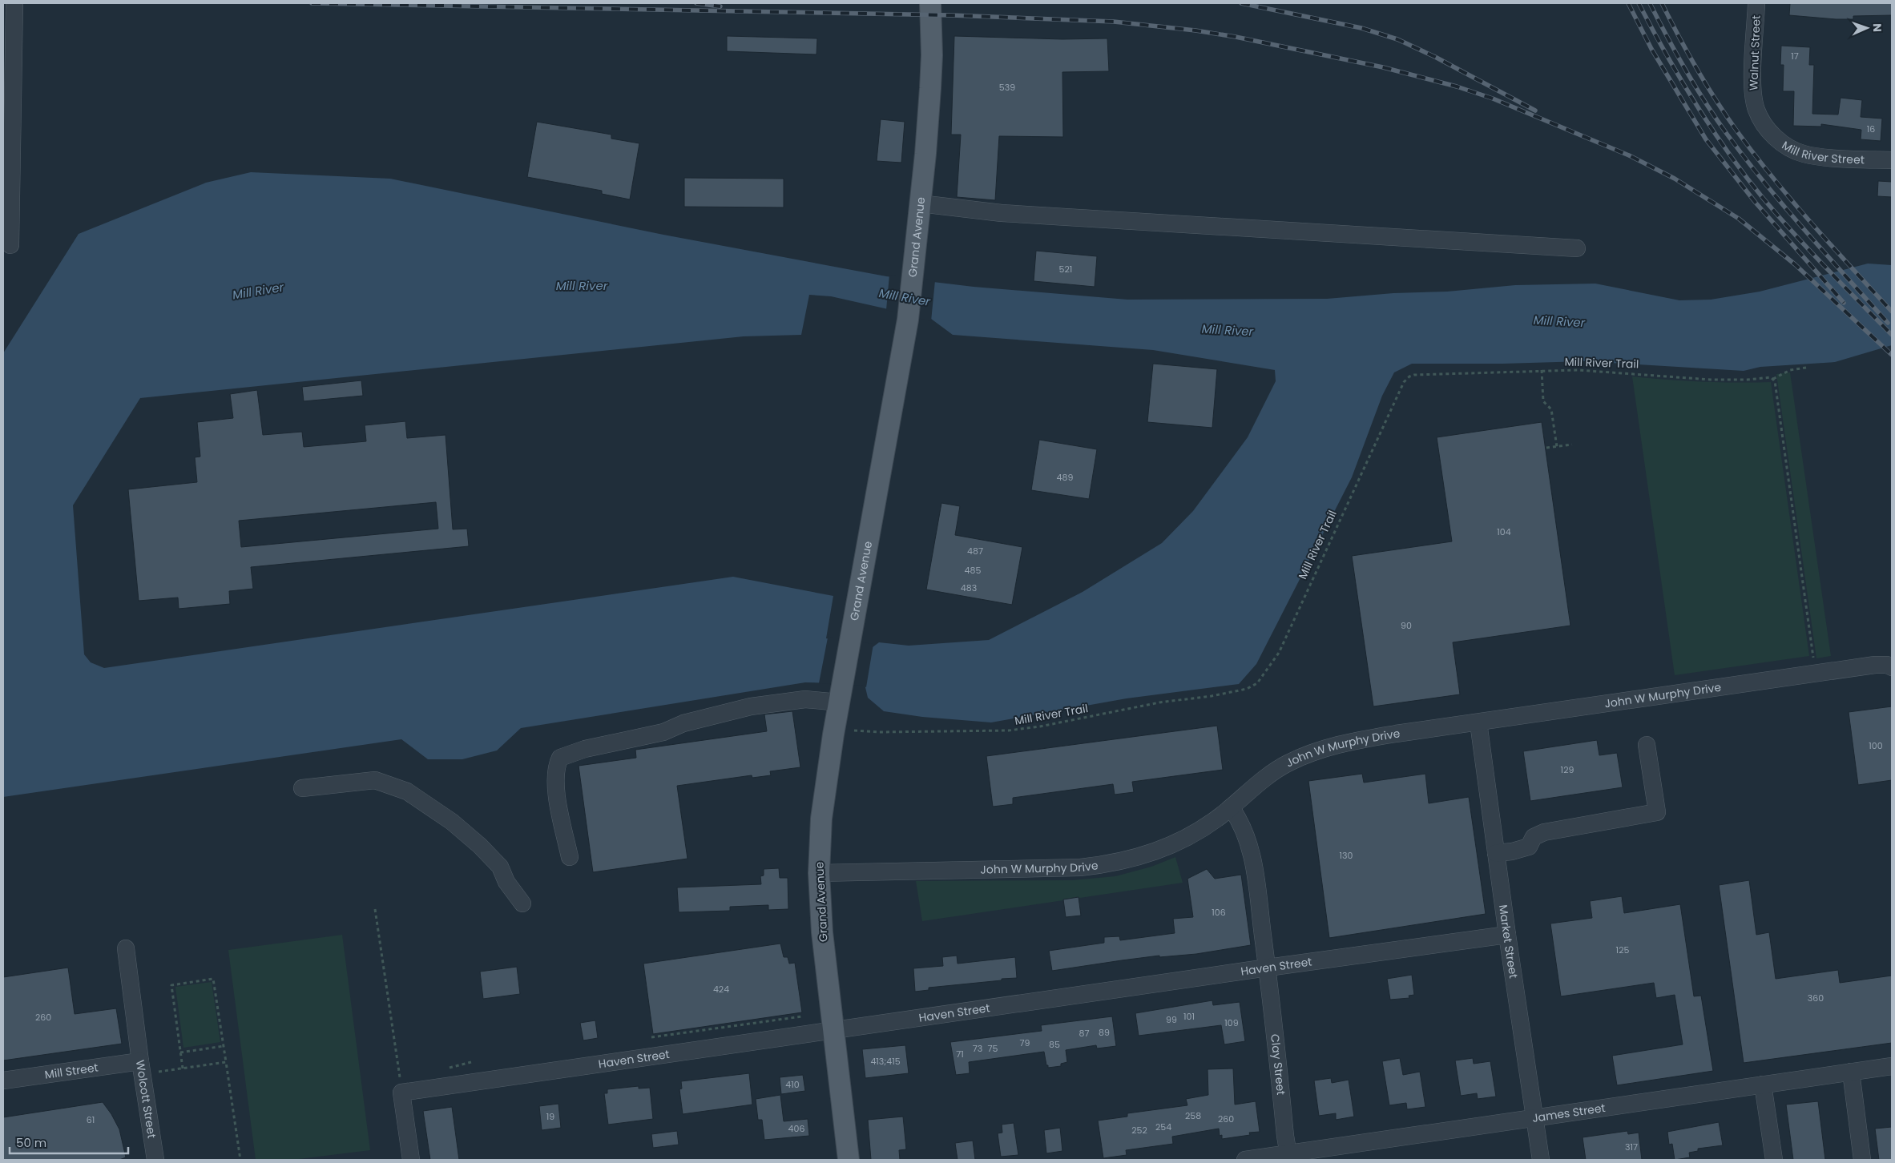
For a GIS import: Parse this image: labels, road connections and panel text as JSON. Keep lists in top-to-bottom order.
{
  "streets": {
    "main road": ["Grand Avenue"],
    "street": [
      "Walnut Street",
      "Mill River Street",
      "John W Murphy Drive",
      "Market Street",
      "Haven Street",
      "Clay Street",
      "Mill Street",
      "Wolcott Street",
      "James Street"
    ],
    "path": ["Mill River Trail"]
  },
  "crossings": [
    ["Walnut Street", "Mill River Street"],
    ["Grand Avenue", "John W Murphy Drive"],
    ["Grand Avenue", "Haven Street"],
    ["John W Murphy Drive", "Market Street"],
    ["John W Murphy Drive", "Clay Street"],
    ["Market Street", "Haven Street"],
    ["Market Street", "James Street"],
    ["Haven Street", "Clay Street"],
    ["Clay Street", "James Street"],
    ["Mill Street", "Wolcott Street"]
  ],
  "water": ["Mill River"],
  "house_numbers": [
    "17",
    "539",
    "16",
    "521",
    "489",
    "104",
    "487",
    "485",
    "483",
    "90",
    "100",
    "129",
    "130",
    "106",
    "125",
    "424",
    "360",
    "101",
    "260",
    "99",
    "109",
    "89",
    "87",
    "79",
    "85",
    "73",
    "75",
    "71",
    "413;415",
    "410",
    "258",
    "19",
    "260",
    "61",
    "254",
    "406",
    "252",
    "317"
  ],
  "scale_bar": "50 m",
  "north": "right"
}
